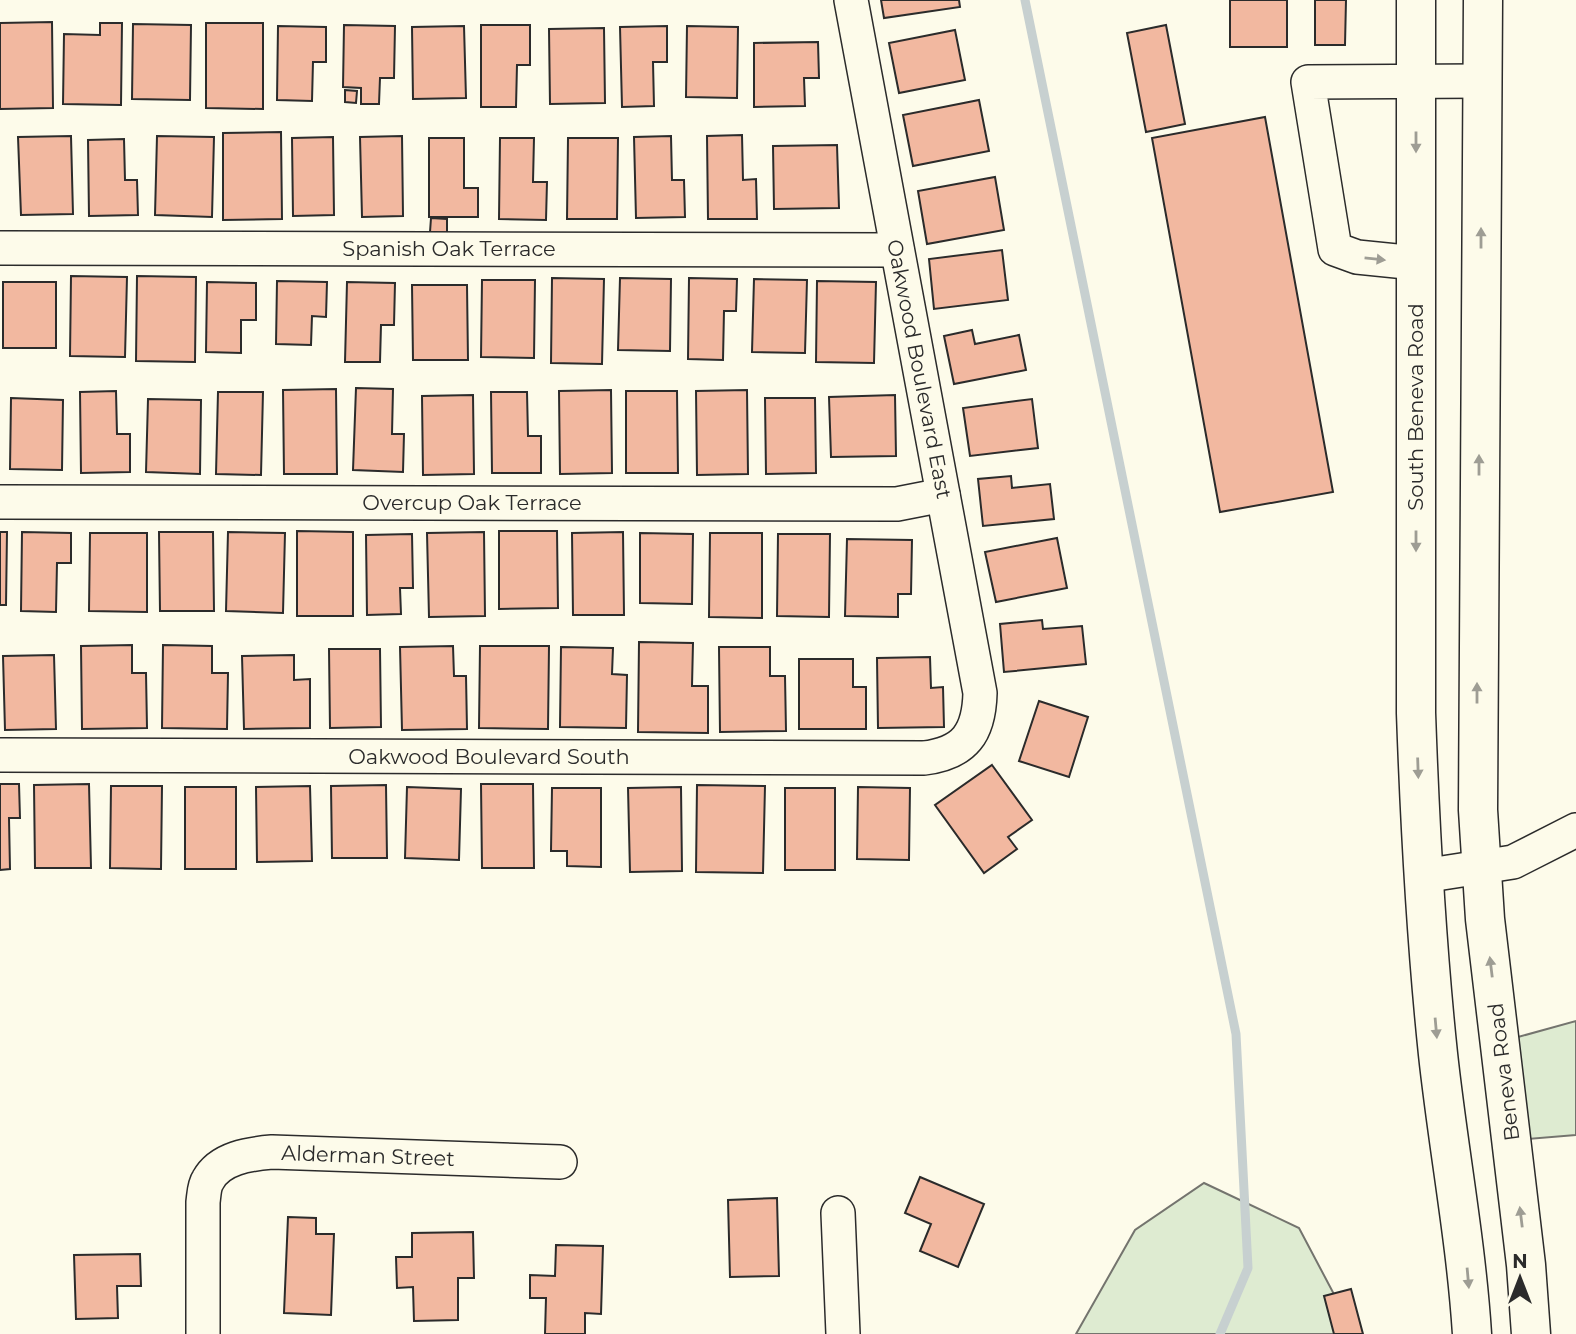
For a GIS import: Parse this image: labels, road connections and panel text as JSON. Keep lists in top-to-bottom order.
{
  "streets": {
    "main road": ["South Beneva Road", "Beneva Road"],
    "street": [
      "Spanish Oak Terrace",
      "Oakwood Boulevard East",
      "Overcup Oak Terrace",
      "Oakwood Boulevard South",
      "Alderman Street"
    ]
  },
  "crossings": [
    ["Spanish Oak Terrace", "Oakwood Boulevard East"],
    ["Oakwood Boulevard East", "Overcup Oak Terrace"],
    ["Oakwood Boulevard East", "Oakwood Boulevard South"]
  ],
  "one_way": ["South Beneva Road"],
  "north": "top"
}
